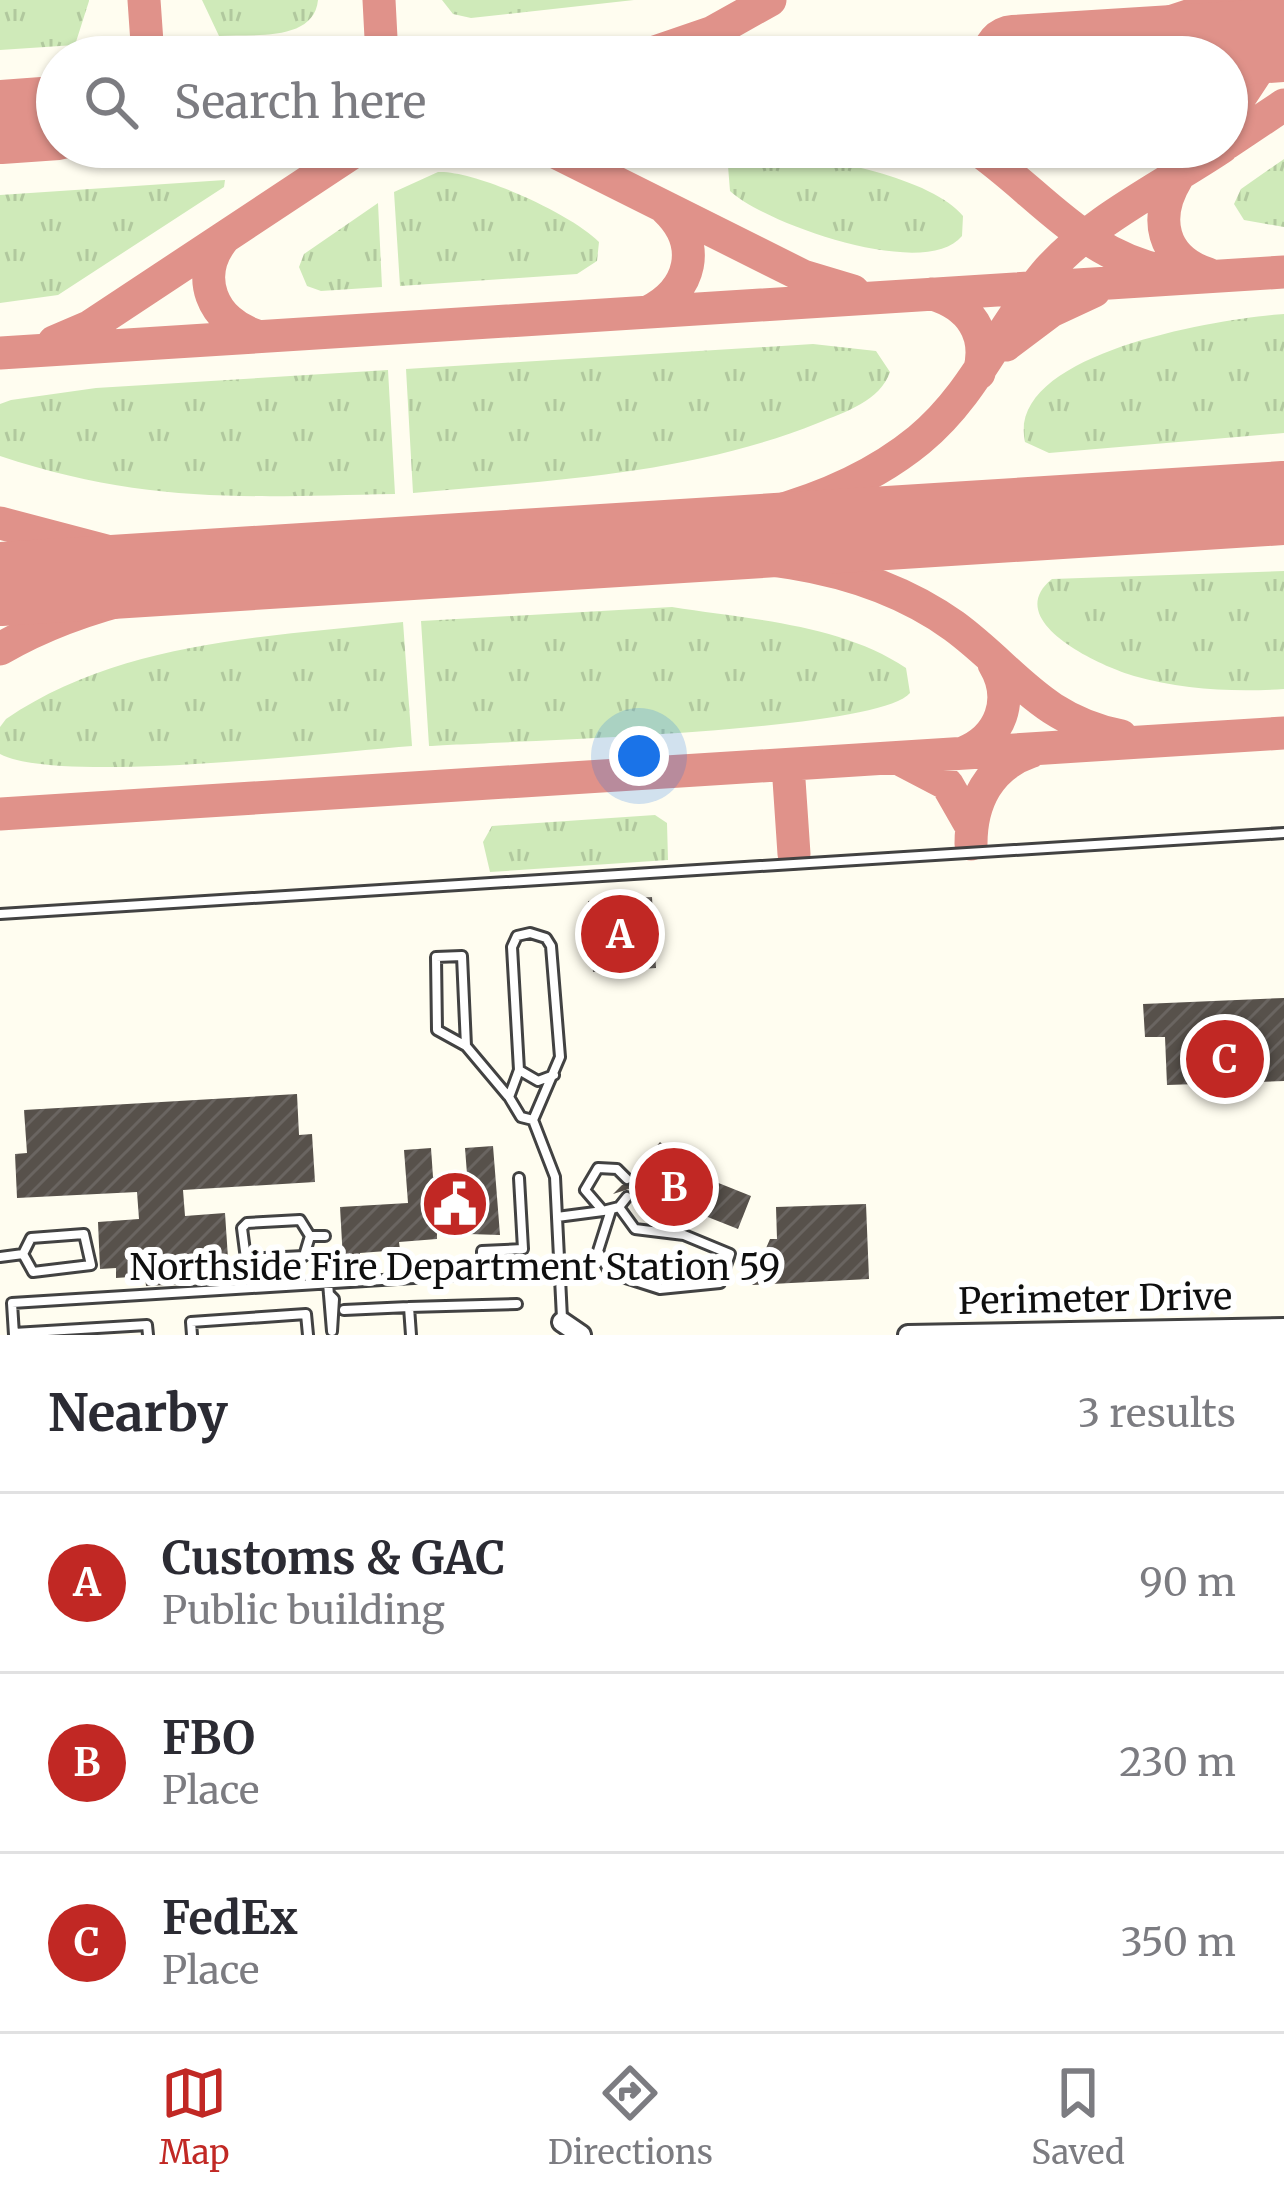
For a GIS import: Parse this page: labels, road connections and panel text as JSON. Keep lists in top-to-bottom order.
{
  "streets": {
    "street": ["Perimeter Drive"]
  },
  "places": {
    "public building": ["Northside Fire Department Station 59"]
  },
  "page": {
    "search": "Search here",
    "pins": ["A", "C", "B"],
    "heading": ["Nearby", "3 results"],
    "list": [
      {
        "mark": "A",
        "name": "Customs & GAC",
        "note": "Public building",
        "value": "90 m"
      },
      {
        "mark": "B",
        "name": "FBO",
        "note": "Place",
        "value": "230 m"
      },
      {
        "mark": "C",
        "name": "FedEx",
        "note": "Place",
        "value": "350 m"
      }
    ],
    "nav": ["Map", "Directions", "Saved"]
  }
}
